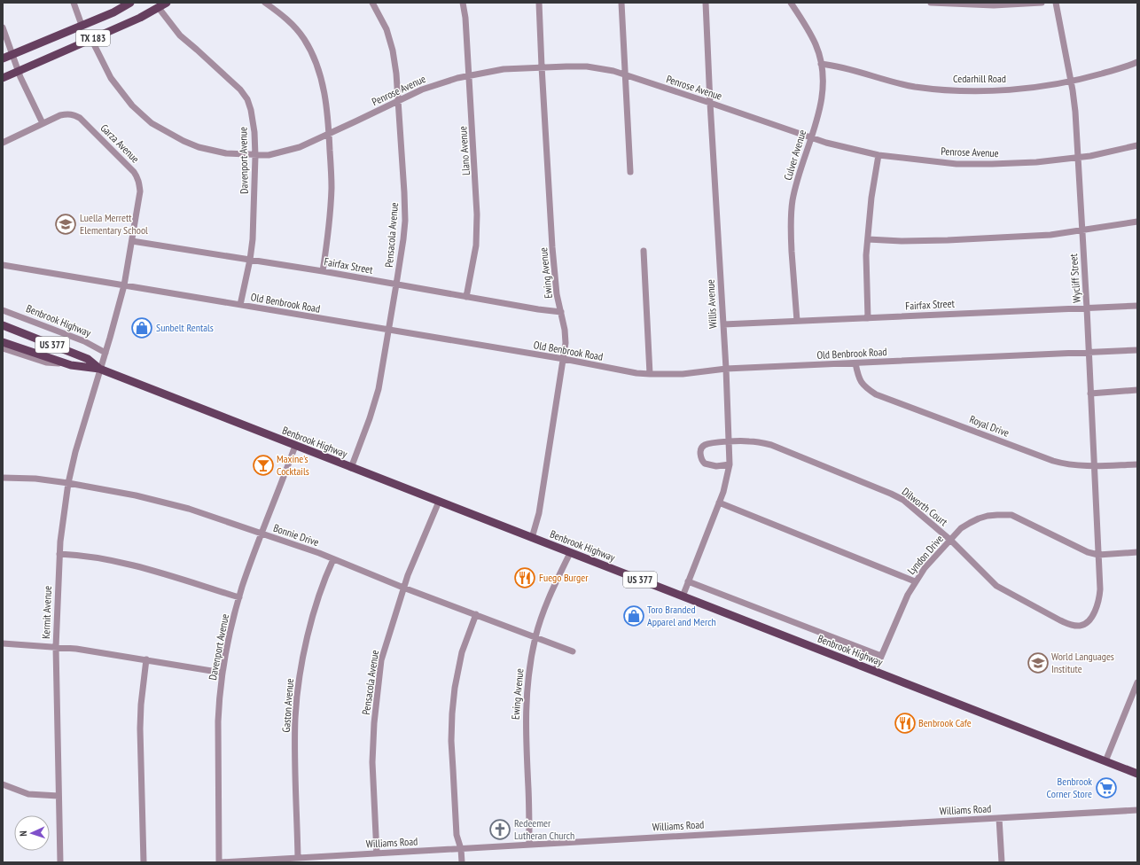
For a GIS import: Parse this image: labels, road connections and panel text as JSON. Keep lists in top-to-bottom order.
{
  "streets": {
    "main road": ["TX 183", "Benbrook Highway", "US 377"],
    "street": [
      "Cedarhill Road",
      "Penrose Avenue",
      "Garza Avenue",
      "Llano Avenue",
      "Culver Avenue",
      "Davenport Avenue",
      "Pensacola Avenue",
      "Fairfax Street",
      "Ewing Avenue",
      "Wycliff Street",
      "Old Benbrook Road",
      "Willis Avenue",
      "Royal Drive",
      "Dilworth Court",
      "Bonnie Drive",
      "Lyndon Drive",
      "Kermit Avenue",
      "Gaston Avenue",
      "Williams Road"
    ]
  },
  "crossings": [
    ["TX 183", "Penrose Avenue"],
    ["TX 183", "Davenport Avenue"],
    ["Cedarhill Road", "Culver Avenue"],
    ["Cedarhill Road", "Wycliff Street"],
    ["Penrose Avenue", "Llano Avenue"],
    ["Penrose Avenue", "Culver Avenue"],
    ["Penrose Avenue", "Davenport Avenue"],
    ["Penrose Avenue", "Pensacola Avenue"],
    ["Penrose Avenue", "Ewing Avenue"],
    ["Penrose Avenue", "Wycliff Street"],
    ["Penrose Avenue", "Willis Avenue"],
    ["Garza Avenue", "Fairfax Street"],
    ["Garza Avenue", "Old Benbrook Road"],
    ["Garza Avenue", "Benbrook Highway"],
    ["Garza Avenue", "Kermit Avenue"],
    ["Llano Avenue", "Fairfax Street"],
    ["Culver Avenue", "Fairfax Street"],
    ["Davenport Avenue", "Fairfax Street"],
    ["Davenport Avenue", "Old Benbrook Road"],
    ["Davenport Avenue", "Benbrook Highway"],
    ["Davenport Avenue", "Bonnie Drive"],
    ["Davenport Avenue", "Williams Road"],
    ["Pensacola Avenue", "Fairfax Street"],
    ["Pensacola Avenue", "Old Benbrook Road"],
    ["Pensacola Avenue", "Benbrook Highway"],
    ["Pensacola Avenue", "Bonnie Drive"],
    ["Pensacola Avenue", "Williams Road"],
    ["Fairfax Street", "Ewing Avenue"],
    ["Fairfax Street", "Wycliff Street"],
    ["Fairfax Street", "Willis Avenue"],
    ["Ewing Avenue", "Old Benbrook Road"],
    ["Ewing Avenue", "Benbrook Highway"],
    ["Ewing Avenue", "Bonnie Drive"],
    ["Ewing Avenue", "Williams Road"],
    ["Wycliff Street", "Old Benbrook Road"],
    ["Wycliff Street", "Royal Drive"],
    ["Wycliff Street", "Dilworth Court"],
    ["Wycliff Street", "Lyndon Drive"],
    ["Old Benbrook Road", "Willis Avenue"],
    ["Old Benbrook Road", "Royal Drive"],
    ["Willis Avenue", "Benbrook Highway"],
    ["Willis Avenue", "Dilworth Court"],
    ["Benbrook Highway", "Lyndon Drive"],
    ["Benbrook Highway", "Kermit Avenue"],
    ["Dilworth Court", "Lyndon Drive"],
    ["Bonnie Drive", "Kermit Avenue"],
    ["Bonnie Drive", "Gaston Avenue"],
    ["Gaston Avenue", "Williams Road"]
  ],
  "places": {
    "school or university": ["Luella Merrett Elementary School", "World Languages Institute"],
    "shop": ["Sunbelt Rentals", "Toro Branded Apparel and Merch"],
    "bar": ["Maxine's Cocktails"],
    "restaurant": ["Fuego Burger", "Benbrook Cafe"],
    "supermarket": ["Benbrook Corner Store"],
    "church": ["Redeemer Lutheran Church"]
  },
  "north": "left"
}
